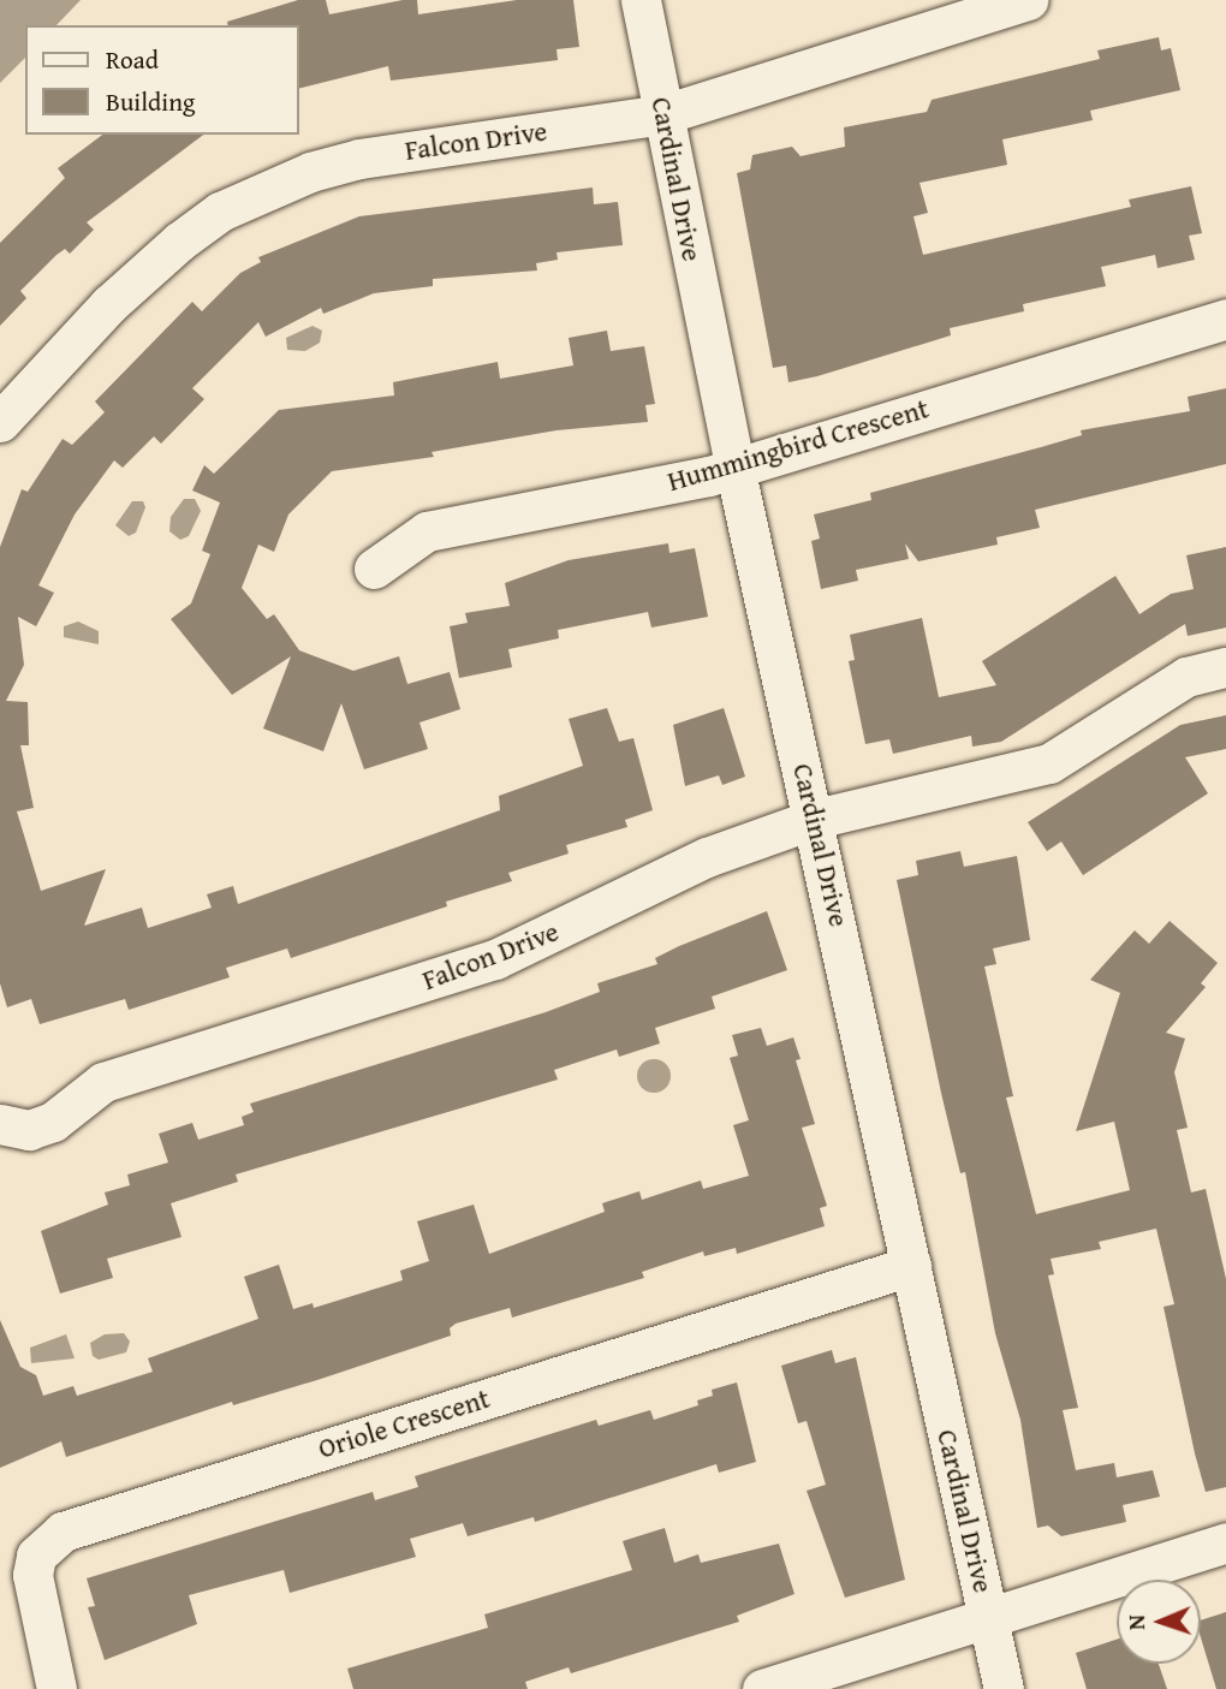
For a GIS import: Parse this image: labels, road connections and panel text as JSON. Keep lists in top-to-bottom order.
{
  "streets": {
    "street": [
      "Falcon Drive",
      "Cardinal Drive",
      "Hummingbird Crescent",
      "Oriole Crescent"
    ]
  },
  "crossings": [
    ["Falcon Drive", "Cardinal Drive"],
    ["Cardinal Drive", "Hummingbird Crescent"],
    ["Cardinal Drive", "Oriole Crescent"]
  ],
  "legend": ["Road", "Building"],
  "north": "left"
}
